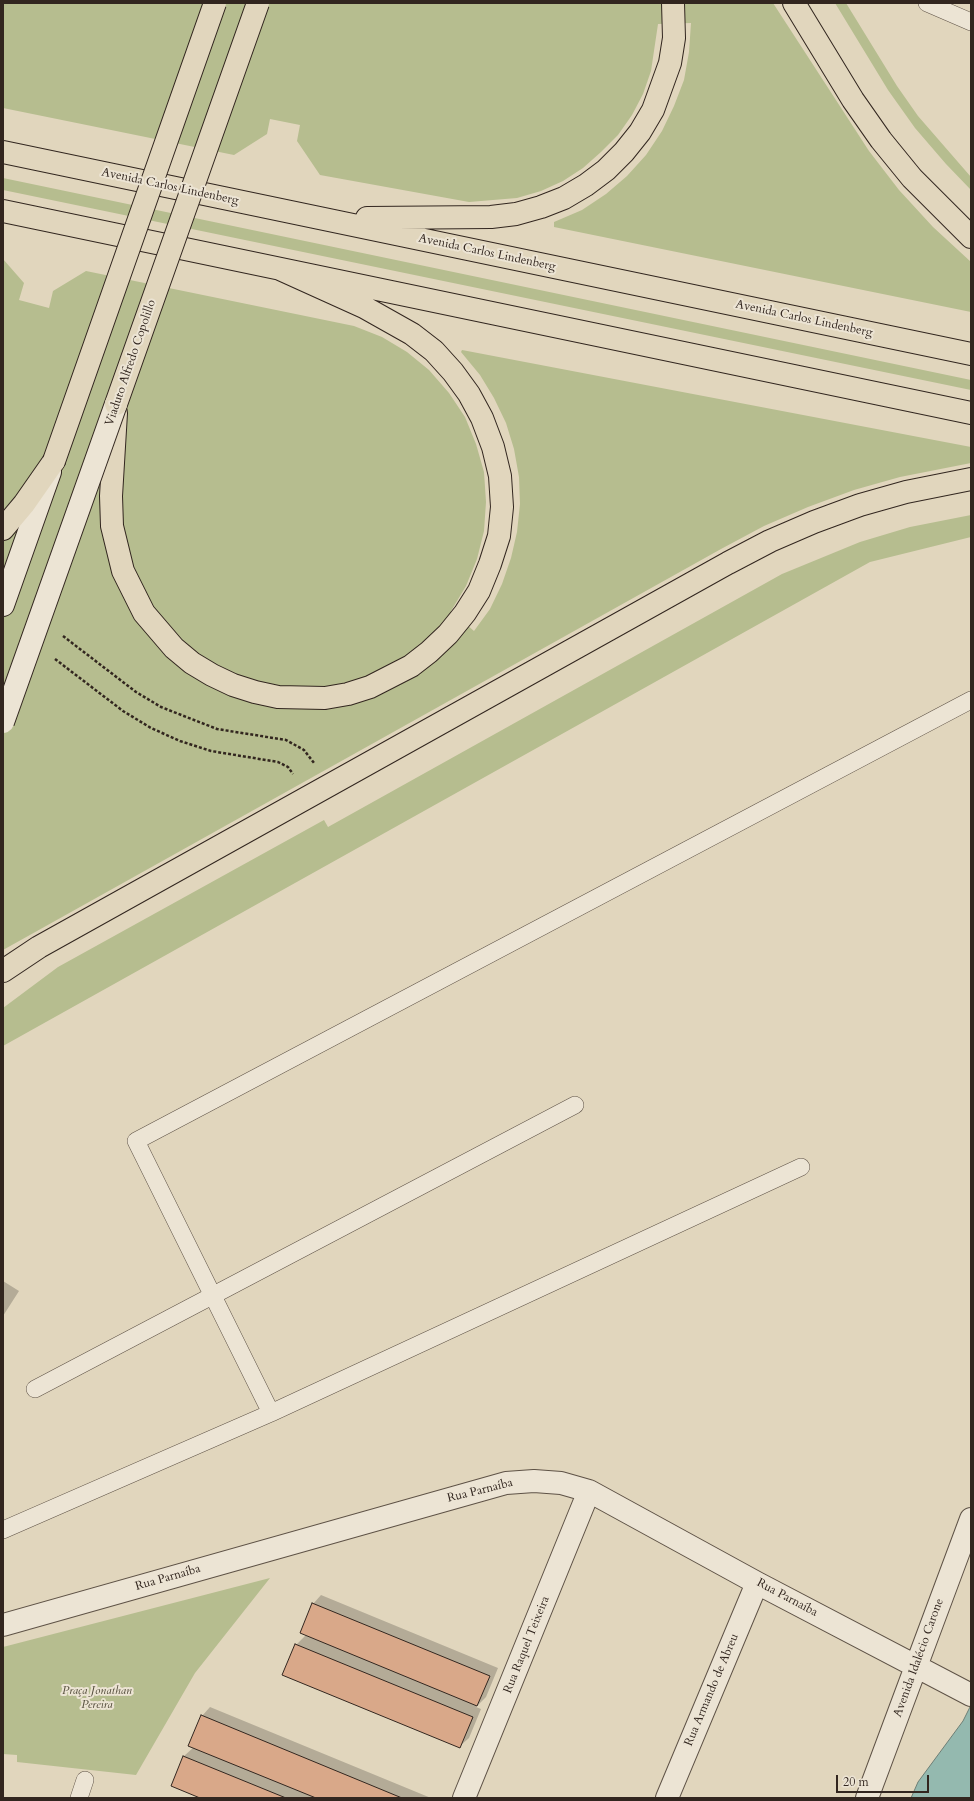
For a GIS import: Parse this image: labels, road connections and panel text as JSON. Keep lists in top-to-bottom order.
{
  "streets": {
    "main road": ["Avenida Carlos Lindenberg", "Viaduto Alfredo Copolillo"],
    "street": [
      "Rua Parnaíba",
      "Rua Raquel Teixeira",
      "Avenida Idalécio Carone",
      "Rua Armando de Abreu"
    ]
  },
  "crossings": [
    ["Rua Parnaíba", "Rua Raquel Teixeira"],
    ["Rua Parnaíba", "Avenida Idalécio Carone"],
    ["Rua Parnaíba", "Rua Armando de Abreu"]
  ],
  "parks": ["Praça Jonathan Pereira"],
  "scale_bar": "20 m"
}
